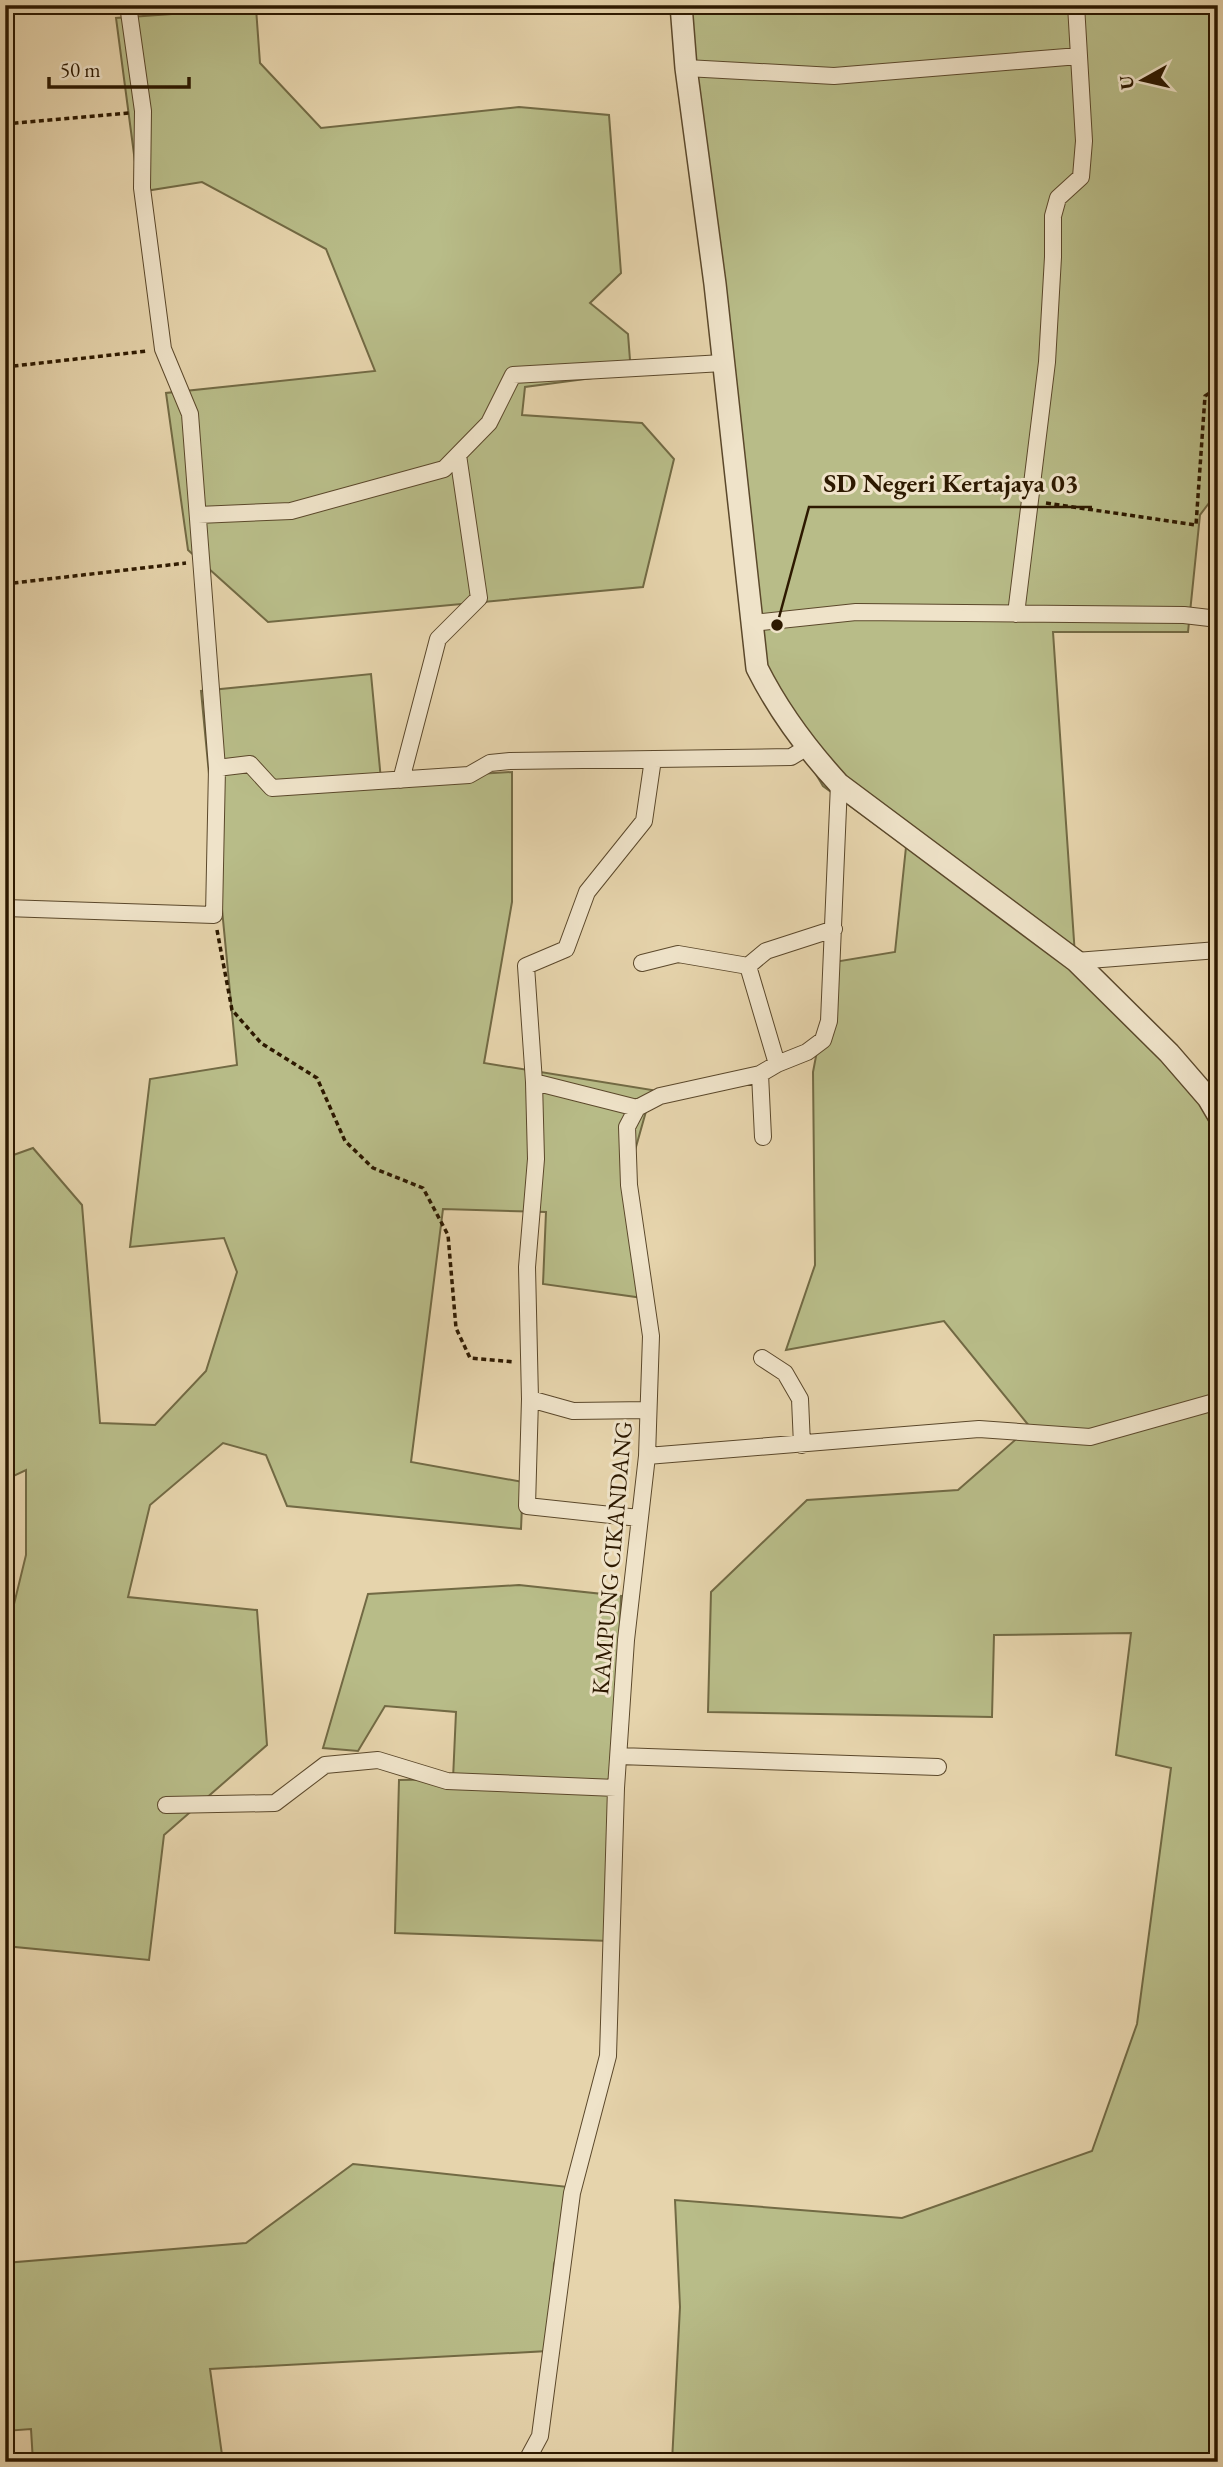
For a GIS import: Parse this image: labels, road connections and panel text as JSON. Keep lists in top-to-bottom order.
{
  "streets": {
    "street": ["KAMPUNG CIKANDANG"]
  },
  "places": ["SD Negeri Kertajaya 03"],
  "scale_bar": "50 m",
  "north": "left"
}
